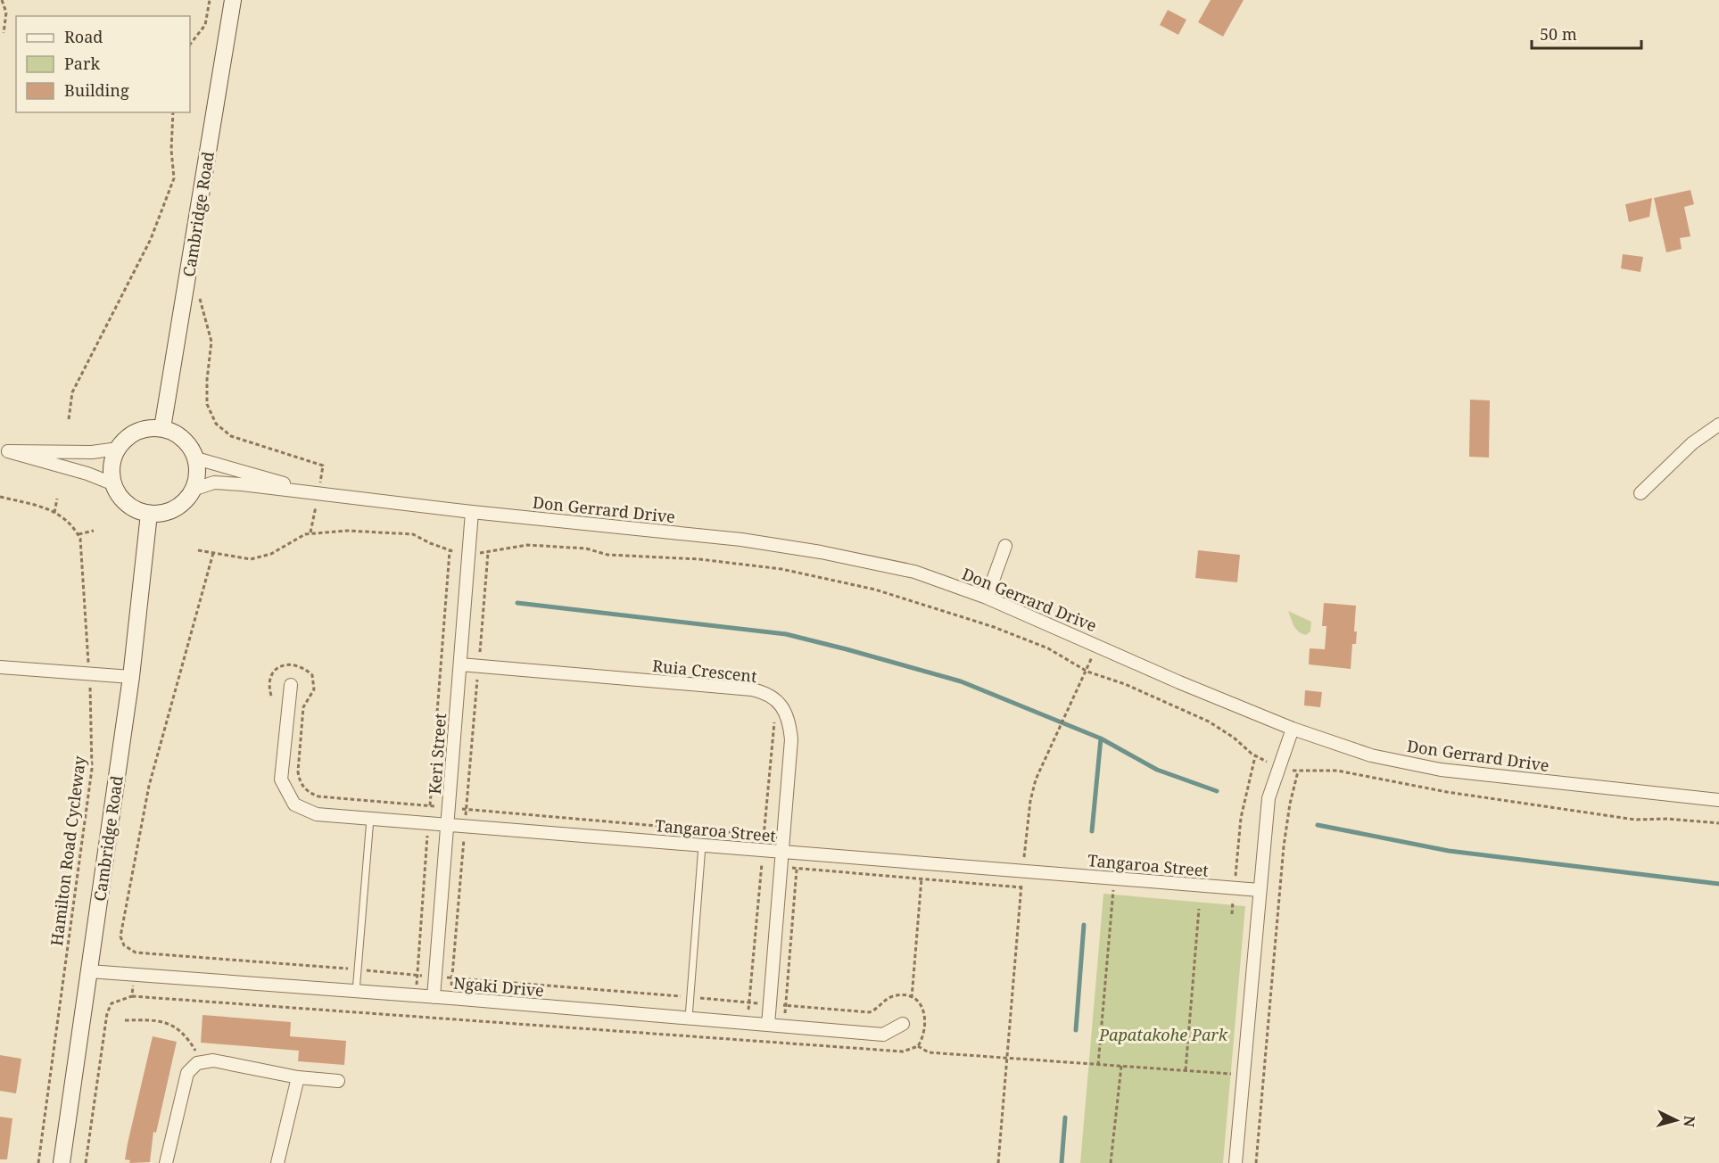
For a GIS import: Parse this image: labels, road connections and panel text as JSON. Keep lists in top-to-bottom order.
{
  "streets": {
    "main road": ["Cambridge Road"],
    "street": [
      "Don Gerrard Drive",
      "Ruia Crescent",
      "Keri Street",
      "Tangaroa Street",
      "Ngaki Drive"
    ],
    "path": ["Hamilton Road Cycleway"]
  },
  "crossings": [
    ["Cambridge Road", "Don Gerrard Drive"],
    ["Cambridge Road", "Ngaki Drive"],
    ["Don Gerrard Drive", "Keri Street"],
    ["Ruia Crescent", "Keri Street"],
    ["Keri Street", "Tangaroa Street"],
    ["Keri Street", "Ngaki Drive"]
  ],
  "parks": ["Papatakohe Park"],
  "legend": ["Road", "Park", "Building"],
  "scale_bar": "50 m",
  "north": "right"
}
